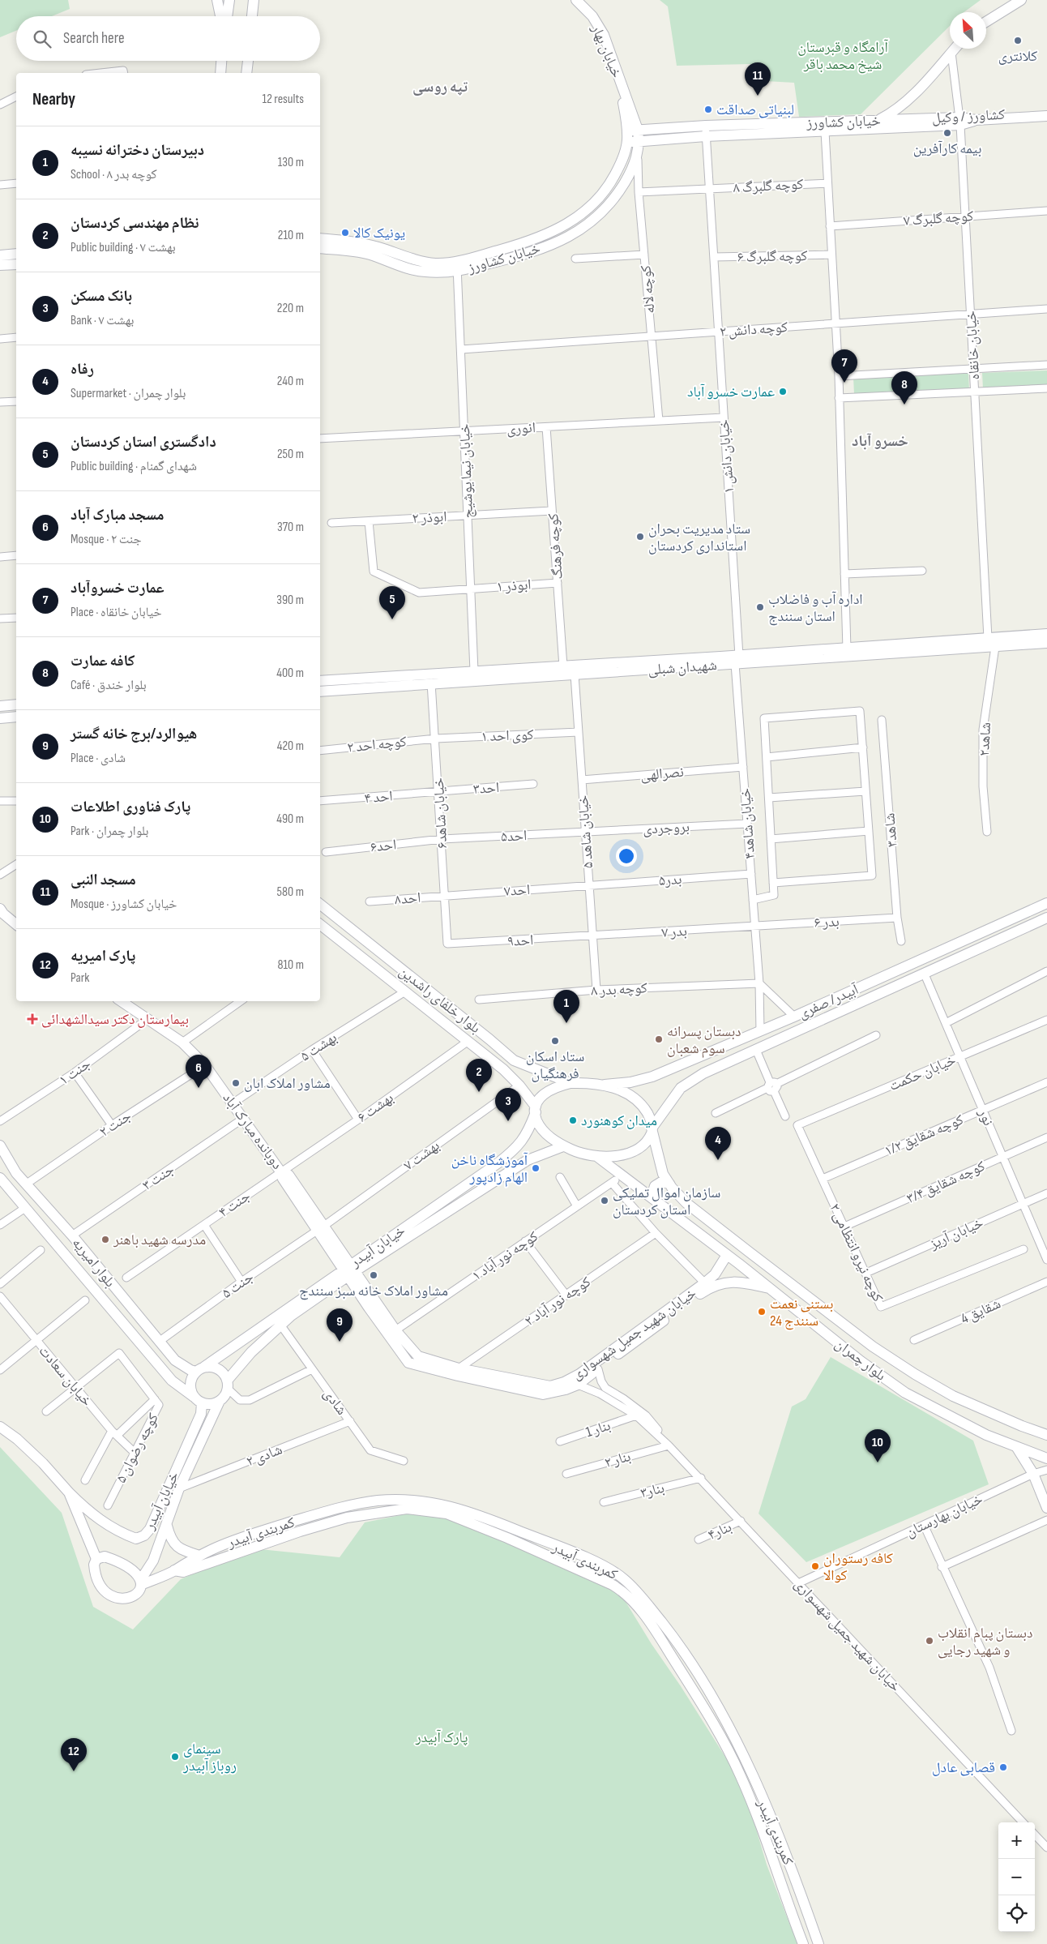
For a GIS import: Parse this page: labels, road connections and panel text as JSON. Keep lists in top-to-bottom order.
{
  "streets": {
    "main road": [
      "خیابان بهار",
      "کشاورز / وکیل",
      "خیابان کشاورز",
      "شهیدان شبلی",
      "بلوار خلفای راشدین",
      "آبیدر/ صفری",
      "دوبانده مبارک آباد",
      "خیابان آبیدر",
      "بلوار امیریه",
      "خیابان شهید جمیل شهسواری",
      "بلوار چمران",
      "کمربندی آبیدر"
    ],
    "street": [
      "کوچه گلبرگ ۸",
      "کوچه گلبرگ ۷",
      "کوچه گلبرگ ۶",
      "کوچه لاله",
      "کوچه دانش ۲",
      "خیابان خانقاه",
      "انوری",
      "خیابان دانش ۱",
      "خیابان نیما یوشیج",
      "ابوذر ۲",
      "کوچه فرهنگ",
      "ابوذر ۱",
      "کوی احد ۱",
      "شاهد۲",
      "کوچه احد ۲",
      "نصرالهی",
      "احد۳",
      "احد ۴",
      "خیابان شاهد۶",
      "خیابان شاهد۴",
      "بروجردی",
      "شاهد۳",
      "خیابان شاهد ۵",
      "احد۵",
      "احد۶",
      "بدر۵",
      "احد۷",
      "احد۸",
      "بدر ۶",
      "بدر ۷",
      "احد۹",
      "کوچه بدر ۸",
      "بهشت ۵",
      "جنت ۱",
      "خیابان حکمت",
      "بهشت ۶",
      "نور",
      "جنت ۲",
      "کوچه شقایق ۱/۲",
      "بهشت ۷",
      "جنت ۳",
      "کوچه شقایق ۳/۴",
      "جنت ۴",
      "خیابان آریز",
      "کوچه نیرو انتظامی ۲",
      "کوچه نور آباد ۱",
      "جنت ۵",
      "کوچه نور آباد ۲",
      "شقایق 4",
      "خیابان سعادت",
      "شادی",
      "بنار 1",
      "کوچه رضوان ۵",
      "شادی ۲",
      "بنار ۲",
      "بنار۳",
      "خیابان بهارستان",
      "بنار۴"
    ]
  },
  "crossings": [
    ["خیابان بهار", "خیابان کشاورز"],
    ["کشاورز / وکیل", "خیابان کشاورز"],
    ["کشاورز / وکیل", "خیابان خانقاه"],
    ["خیابان کشاورز", "کوچه لاله"],
    ["خیابان کشاورز", "خیابان خانقاه"],
    ["خیابان کشاورز", "خیابان دانش ۱"],
    ["خیابان کشاورز", "خیابان نیما یوشیج"],
    ["کوچه گلبرگ ۸", "کوچه لاله"],
    ["کوچه گلبرگ ۸", "خیابان دانش ۱"],
    ["کوچه گلبرگ ۷", "خیابان خانقاه"],
    ["کوچه گلبرگ ۶", "خیابان دانش ۱"],
    ["کوچه لاله", "کوچه دانش ۲"],
    ["کوچه لاله", "انوری"],
    ["کوچه دانش ۲", "خیابان خانقاه"],
    ["کوچه دانش ۲", "خیابان دانش ۱"],
    ["کوچه دانش ۲", "خیابان نیما یوشیج"],
    ["خیابان خانقاه", "شهیدان شبلی"],
    ["انوری", "خیابان دانش ۱"],
    ["انوری", "خیابان نیما یوشیج"],
    ["انوری", "کوچه فرهنگ"],
    ["خیابان دانش ۱", "شهیدان شبلی"],
    ["خیابان دانش ۱", "خیابان شاهد۴"],
    ["خیابان نیما یوشیج", "ابوذر ۲"],
    ["خیابان نیما یوشیج", "ابوذر ۱"],
    ["خیابان نیما یوشیج", "شهیدان شبلی"],
    ["ابوذر ۲", "کوچه فرهنگ"],
    ["ابوذر ۲", "ابوذر ۱"],
    ["کوچه فرهنگ", "ابوذر ۱"],
    ["کوچه فرهنگ", "شهیدان شبلی"],
    ["شهیدان شبلی", "شاهد۲"],
    ["شهیدان شبلی", "خیابان شاهد۶"],
    ["شهیدان شبلی", "خیابان شاهد۴"],
    ["شهیدان شبلی", "خیابان شاهد ۵"],
    ["کوی احد ۱", "کوچه احد ۲"],
    ["کوی احد ۱", "خیابان شاهد۶"],
    ["کوی احد ۱", "خیابان شاهد ۵"],
    ["کوچه احد ۲", "خیابان شاهد۶"],
    ["نصرالهی", "خیابان شاهد۴"],
    ["نصرالهی", "خیابان شاهد ۵"],
    ["احد۳", "احد ۴"],
    ["احد۳", "خیابان شاهد۶"],
    ["احد ۴", "خیابان شاهد۶"],
    ["خیابان شاهد۶", "احد۵"],
    ["خیابان شاهد۶", "احد۶"],
    ["خیابان شاهد۶", "احد۷"],
    ["خیابان شاهد۶", "احد۸"],
    ["خیابان شاهد۶", "احد۹"],
    ["خیابان شاهد۴", "بروجردی"],
    ["خیابان شاهد۴", "بدر۵"],
    ["خیابان شاهد۴", "بدر ۶"],
    ["خیابان شاهد۴", "بدر ۷"],
    ["خیابان شاهد۴", "کوچه بدر ۸"],
    ["خیابان شاهد۴", "آبیدر/ صفری"],
    ["بروجردی", "خیابان شاهد ۵"],
    ["بروجردی", "احد۵"],
    ["شاهد۳", "بدر ۶"],
    ["خیابان شاهد ۵", "احد۵"],
    ["خیابان شاهد ۵", "بدر۵"],
    ["خیابان شاهد ۵", "احد۷"],
    ["خیابان شاهد ۵", "بدر ۷"],
    ["خیابان شاهد ۵", "احد۹"],
    ["خیابان شاهد ۵", "کوچه بدر ۸"],
    ["احد۵", "احد۶"],
    ["بدر۵", "احد۷"],
    ["احد۷", "احد۸"],
    ["بدر ۶", "بدر ۷"],
    ["بدر ۷", "احد۹"],
    ["بلوار خلفای راشدین", "آبیدر/ صفری"],
    ["بلوار خلفای راشدین", "بهشت ۵"],
    ["بلوار خلفای راشدین", "بهشت ۶"],
    ["بلوار خلفای راشدین", "بهشت ۷"],
    ["بلوار خلفای راشدین", "خیابان آبیدر"],
    ["بلوار خلفای راشدین", "بلوار چمران"],
    ["آبیدر/ صفری", "نور"],
    ["آبیدر/ صفری", "خیابان آبیدر"],
    ["آبیدر/ صفری", "بلوار چمران"],
    ["بهشت ۵", "دوبانده مبارک آباد"],
    ["جنت ۱", "دوبانده مبارک آباد"],
    ["خیابان حکمت", "نور"],
    ["خیابان حکمت", "کوچه نیرو انتظامی ۲"],
    ["بهشت ۶", "دوبانده مبارک آباد"],
    ["بهشت ۶", "جنت ۴"],
    ["نور", "کوچه شقایق ۱/۲"],
    ["نور", "کوچه شقایق ۳/۴"],
    ["نور", "خیابان آریز"],
    ["جنت ۲", "دوبانده مبارک آباد"],
    ["جنت ۲", "بلوار امیریه"],
    ["دوبانده مبارک آباد", "بهشت ۷"],
    ["دوبانده مبارک آباد", "جنت ۳"],
    ["دوبانده مبارک آباد", "جنت ۴"],
    ["دوبانده مبارک آباد", "خیابان آبیدر"],
    ["دوبانده مبارک آباد", "جنت ۵"],
    ["دوبانده مبارک آباد", "خیابان شهید جمیل شهسواری"],
    ["کوچه شقایق ۱/۲", "کوچه نیرو انتظامی ۲"],
    ["بهشت ۷", "جنت ۵"],
    ["جنت ۳", "بلوار امیریه"],
    ["کوچه شقایق ۳/۴", "کوچه نیرو انتظامی ۲"],
    ["خیابان آریز", "کوچه نیرو انتظامی ۲"],
    ["خیابان آبیدر", "بلوار امیریه"],
    ["خیابان آبیدر", "خیابان شهید جمیل شهسواری"],
    ["خیابان آبیدر", "بلوار چمران"],
    ["خیابان آبیدر", "شادی"],
    ["خیابان آبیدر", "شادی ۲"],
    ["خیابان آبیدر", "کمربندی آبیدر"],
    ["کوچه نور آباد ۱", "کوچه نور آباد ۲"],
    ["کوچه نور آباد ۱", "خیابان شهید جمیل شهسواری"],
    ["بلوار امیریه", "جنت ۵"],
    ["کوچه نور آباد ۲", "خیابان شهید جمیل شهسواری"],
    ["خیابان شهید جمیل شهسواری", "بلوار چمران"],
    ["خیابان شهید جمیل شهسواری", "بنار 1"],
    ["خیابان شهید جمیل شهسواری", "بنار ۲"],
    ["خیابان شهید جمیل شهسواری", "بنار۳"],
    ["خیابان شهید جمیل شهسواری", "خیابان بهارستان"],
    ["خیابان شهید جمیل شهسواری", "بنار۴"],
    ["خیابان سعادت", "کوچه رضوان ۵"],
    ["شادی", "شادی ۲"]
  ],
  "districts": ["تپه روسی", "خسرو آباد"],
  "parks": ["آرامگاه و قبرستان شیخ محمد باقر", "پارک آبیدر"],
  "places": {
    "other": [
      "کلانتری",
      "لبنیاتی ‌صداقت",
      "بیمه کارآفرین",
      "یونیک کالا",
      "عمارت خسرو آباد",
      "ستاد مدیریت بحران استانداری کردستان",
      "اداره آب و فاضلاب استان سنندج",
      "دبستان پسرانه سوم شعبان",
      "ستاد اسکان فرهنگیان",
      "مشاور املاک ابان",
      "میدان کوهنورد",
      "آموزشگاه ناخن الهام زادپور",
      "سازمان اموال تملیکی استان کردستان",
      "مدرسه شهید باهنر",
      "مشاور املاک خانه سبز سنندج",
      "بستنی نعمت سنندج 24",
      "کافه رستوران کوالا",
      "دبستان پبام انقلاب و شهید رجایی",
      "سینمای روباز آبیدر",
      "قصابی عادل"
    ],
    "health": ["بیمارستان دکتر سیدالشهدائی"]
  },
  "north": "top left",
  "page": {
    "search": "Search here",
    "pins": [
      "11",
      "7",
      "8",
      "5",
      "1",
      "6",
      "2",
      "3",
      "4",
      "9",
      "10",
      "12"
    ],
    "heading": ["Nearby", "12 results"],
    "list": [
      {
        "mark": "1",
        "name": "دبیرستان دخترانه نسیبه",
        "note": "School · کوچه بدر ۸",
        "value": "130 m"
      },
      {
        "mark": "2",
        "name": "نظام مهندسی کردستان",
        "note": "Public building · بهشت ۷",
        "value": "210 m"
      },
      {
        "mark": "3",
        "name": "بانک مسکن",
        "note": "Bank · بهشت ۷",
        "value": "220 m"
      },
      {
        "mark": "4",
        "name": "رفاه",
        "note": "Supermarket · بلوار چمران",
        "value": "240 m"
      },
      {
        "mark": "5",
        "name": "دادگستری استان کردستان",
        "note": "Public building · شهدای گمنام",
        "value": "250 m"
      },
      {
        "mark": "6",
        "name": "مسجد مبارک آباد",
        "note": "Mosque · جنت ۲",
        "value": "370 m"
      },
      {
        "mark": "7",
        "name": "عمارت خسروآباد",
        "note": "Place · خیابان خانقاه",
        "value": "390 m"
      },
      {
        "mark": "8",
        "name": "کافه عمارت",
        "note": "Café · بلوار خندق",
        "value": "400 m"
      },
      {
        "mark": "9",
        "name": "هیوالرد/برج خانه گستر",
        "note": "Place · شادی",
        "value": "420 m"
      },
      {
        "mark": "10",
        "name": "پارک فناوری اطلاعات",
        "note": "Park · بلوار چمران",
        "value": "490 m"
      },
      {
        "mark": "11",
        "name": "مسجد النبی",
        "note": "Mosque · خیابان کشاورز",
        "value": "580 m"
      },
      {
        "mark": "12",
        "name": "پارک امیریه",
        "note": "Park",
        "value": "810 m"
      }
    ],
    "map_buttons": ["+", "−"]
  }
}
